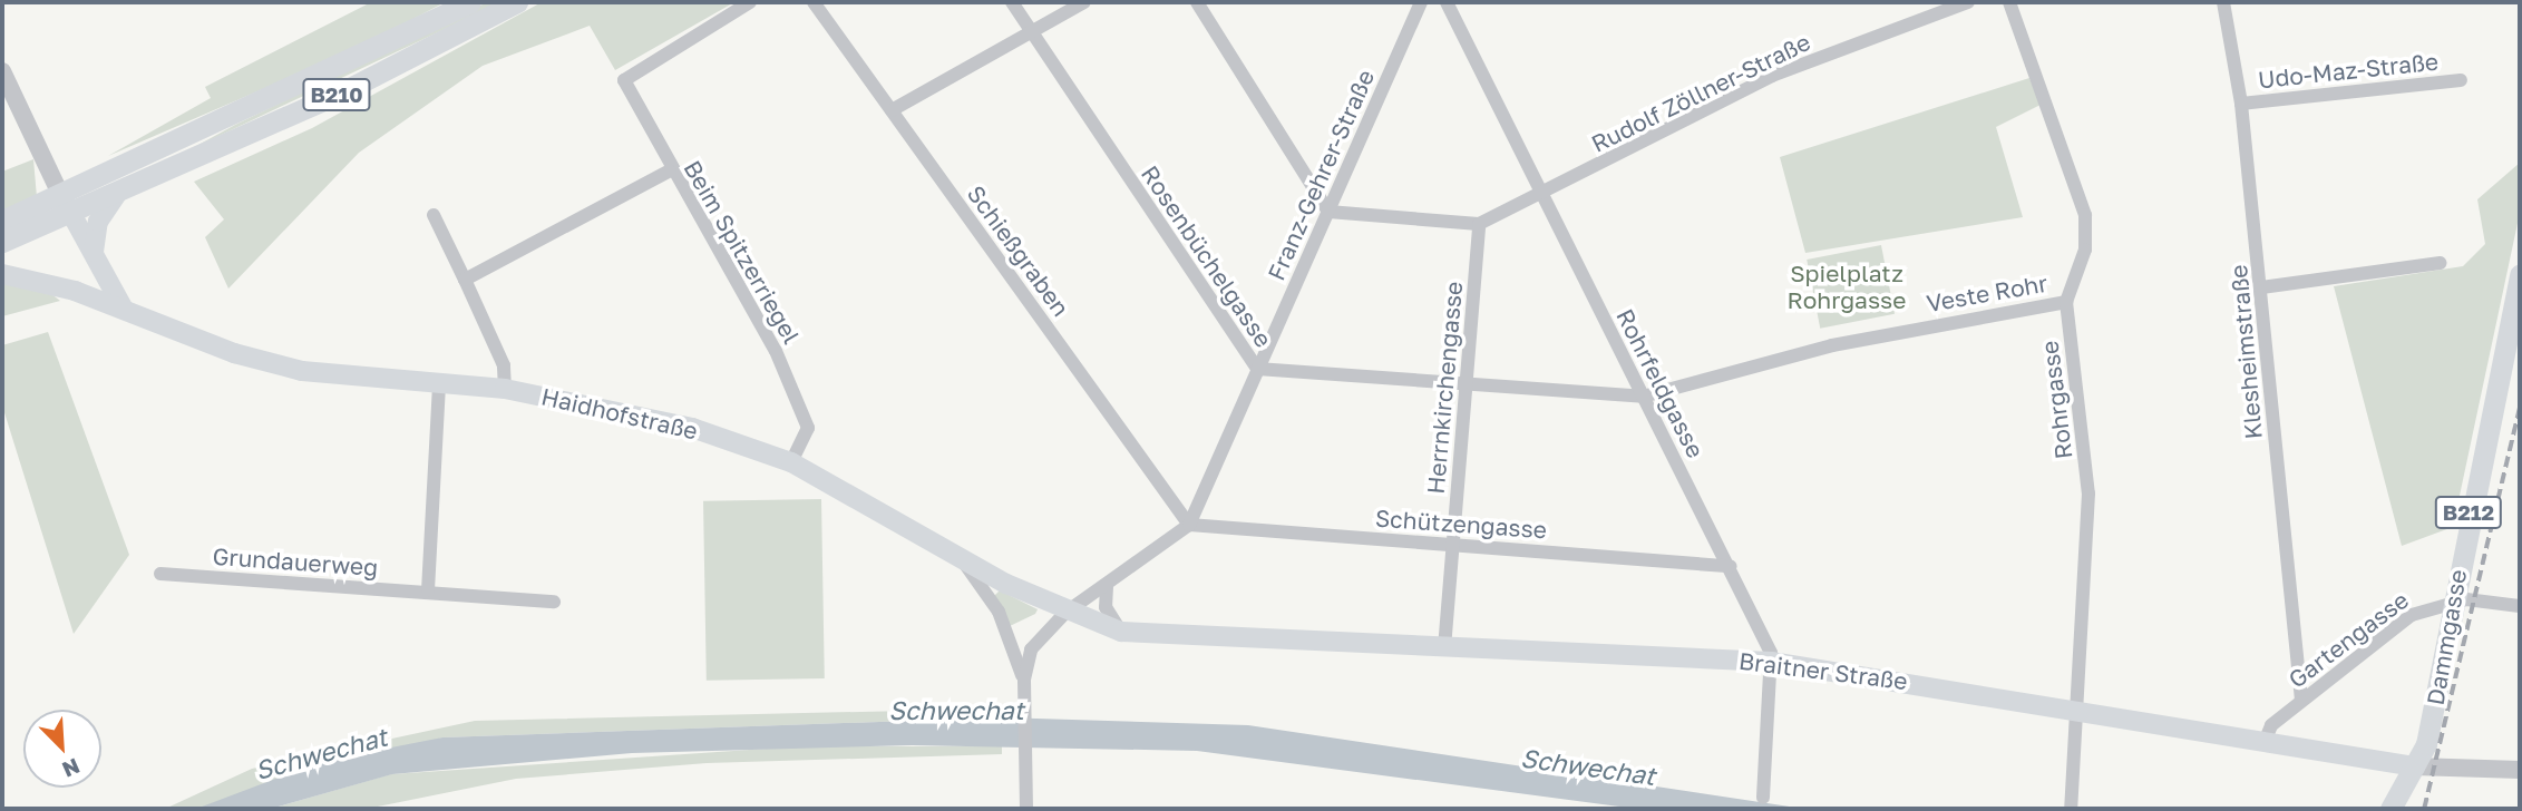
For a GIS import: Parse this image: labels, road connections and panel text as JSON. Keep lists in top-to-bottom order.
{
  "streets": {
    "main road": [
      "B210",
      "Haidhofstraße",
      "B212",
      "Dammgasse",
      "Braitner Straße"
    ],
    "street": [
      "Udo-Maz-Straße",
      "Rudolf Zöllner-Straße",
      "Franz-Gehrer-Straße",
      "Schießgraben",
      "Beim Spitzerriegel",
      "Rosenbüchelgasse",
      "Veste Rohr",
      "Klesheimstraße",
      "Rohrfeldgasse",
      "Herrnkirchengasse",
      "Rohrgasse",
      "Schützengasse",
      "Grundauerweg",
      "Gartengasse"
    ]
  },
  "crossings": [
    ["Udo-Maz-Straße", "Klesheimstraße"],
    ["Rudolf Zöllner-Straße", "Rohrfeldgasse"],
    ["Rudolf Zöllner-Straße", "Herrnkirchengasse"],
    ["Franz-Gehrer-Straße", "Schießgraben"],
    ["Franz-Gehrer-Straße", "Rosenbüchelgasse"],
    ["Franz-Gehrer-Straße", "Haidhofstraße"],
    ["Franz-Gehrer-Straße", "Schützengasse"],
    ["Franz-Gehrer-Straße", "Braitner Straße"],
    ["Schießgraben", "Schützengasse"],
    ["Beim Spitzerriegel", "Haidhofstraße"],
    ["Rosenbüchelgasse", "Veste Rohr"],
    ["Rosenbüchelgasse", "Rohrfeldgasse"],
    ["Rosenbüchelgasse", "Herrnkirchengasse"],
    ["Veste Rohr", "Rohrfeldgasse"],
    ["Veste Rohr", "Rohrgasse"],
    ["Klesheimstraße", "Gartengasse"],
    ["Rohrfeldgasse", "Schützengasse"],
    ["Rohrfeldgasse", "Braitner Straße"],
    ["Herrnkirchengasse", "Schützengasse"],
    ["Herrnkirchengasse", "Braitner Straße"],
    ["Rohrgasse", "Braitner Straße"],
    ["Haidhofstraße", "Braitner Straße"],
    ["Dammgasse", "Gartengasse"],
    ["Dammgasse", "Braitner Straße"],
    ["Gartengasse", "Braitner Straße"]
  ],
  "water": ["Schwechat"],
  "parks": ["Spielplatz Rohrgasse"],
  "north": "bottom right"
}
